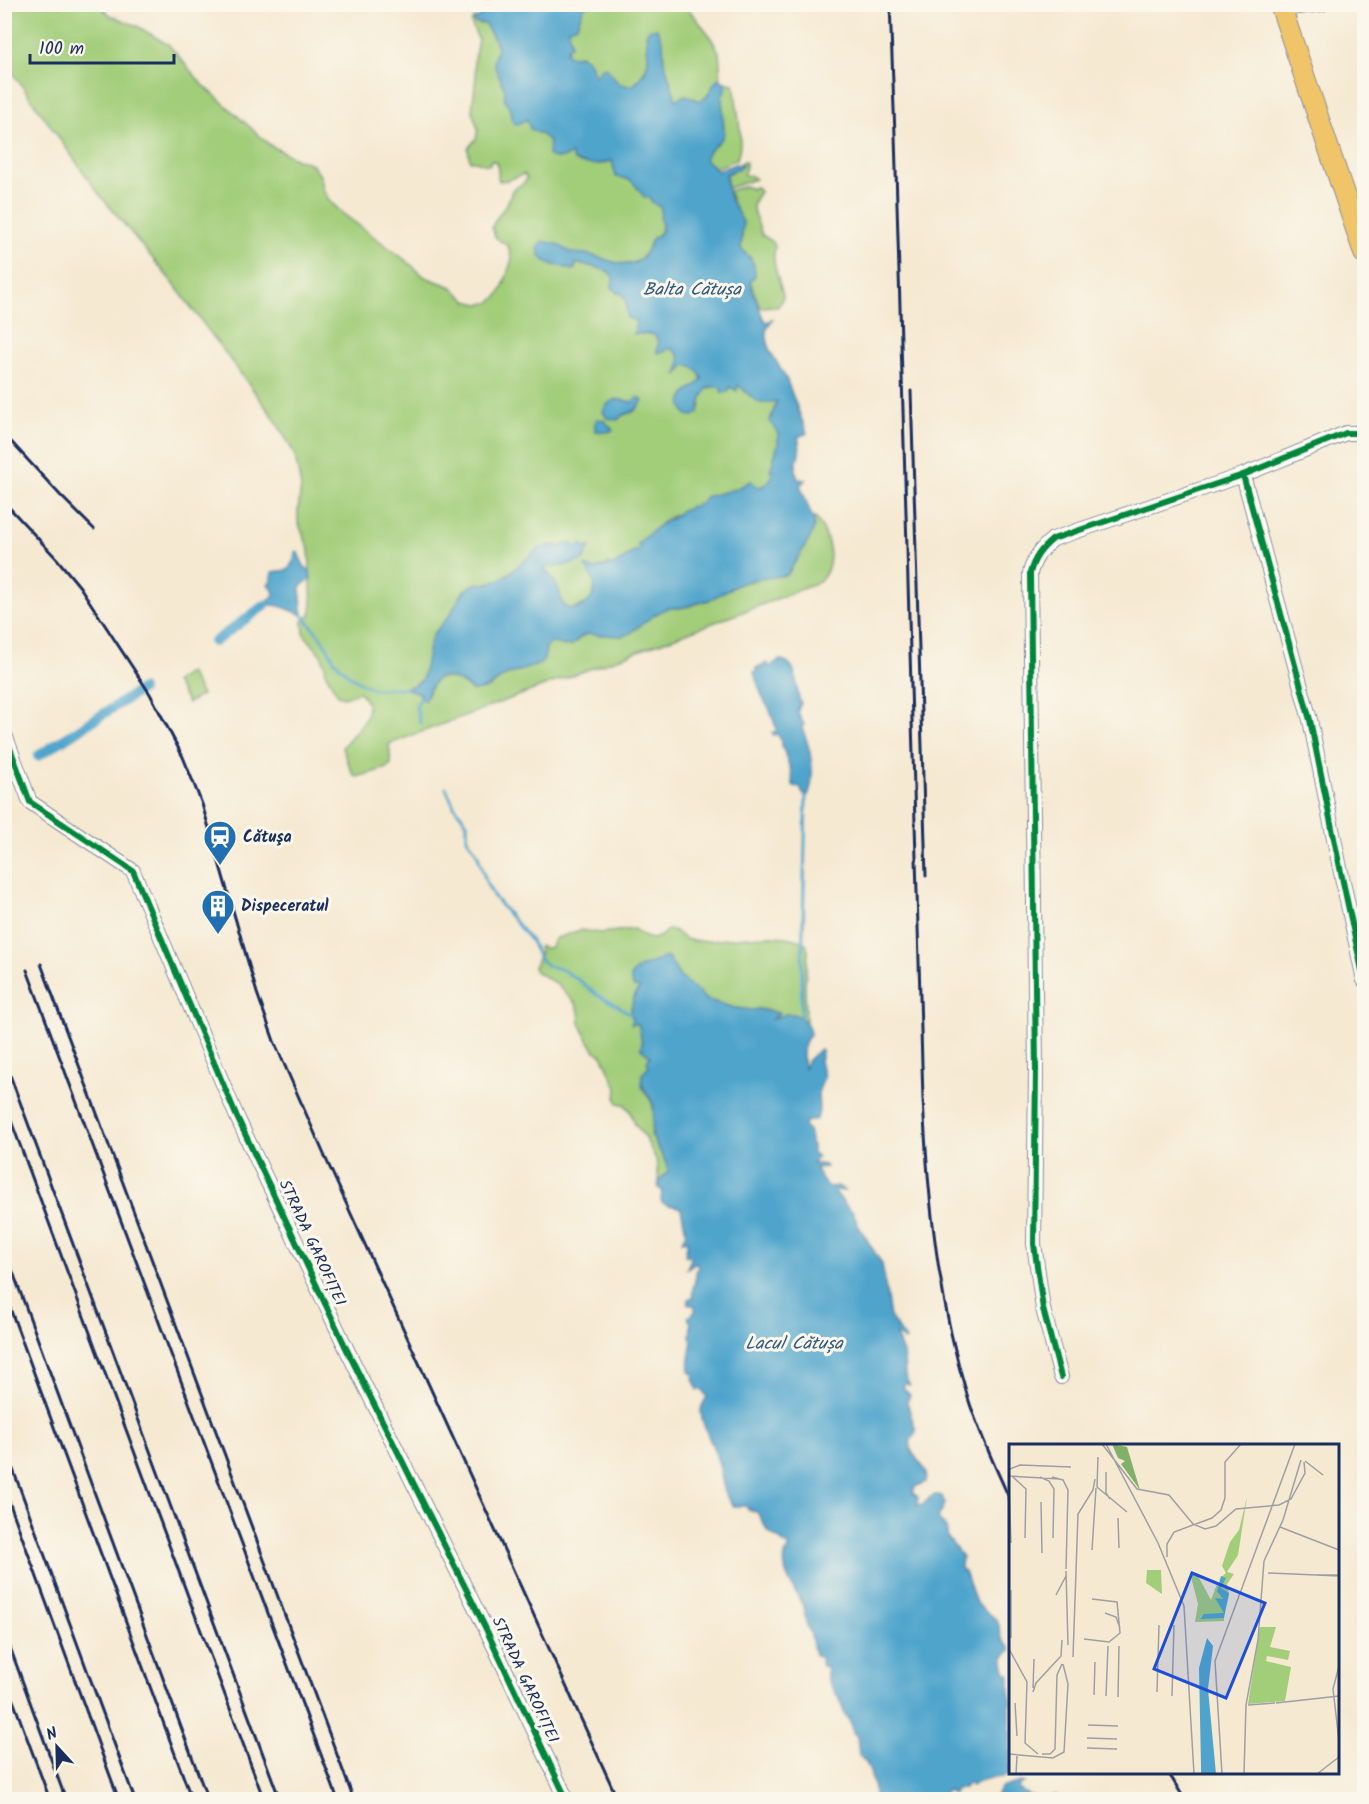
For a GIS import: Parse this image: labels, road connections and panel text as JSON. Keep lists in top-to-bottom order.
{
  "streets": {
    "street": ["STRADA GAROFIȚEI"]
  },
  "water": ["Balta Cătușa", "Lacul Cătușa"],
  "places": {
    "station": ["Cătuşa"],
    "building": ["Dispeceratul"]
  },
  "scale_bar": "100 m",
  "north": "top"
}
